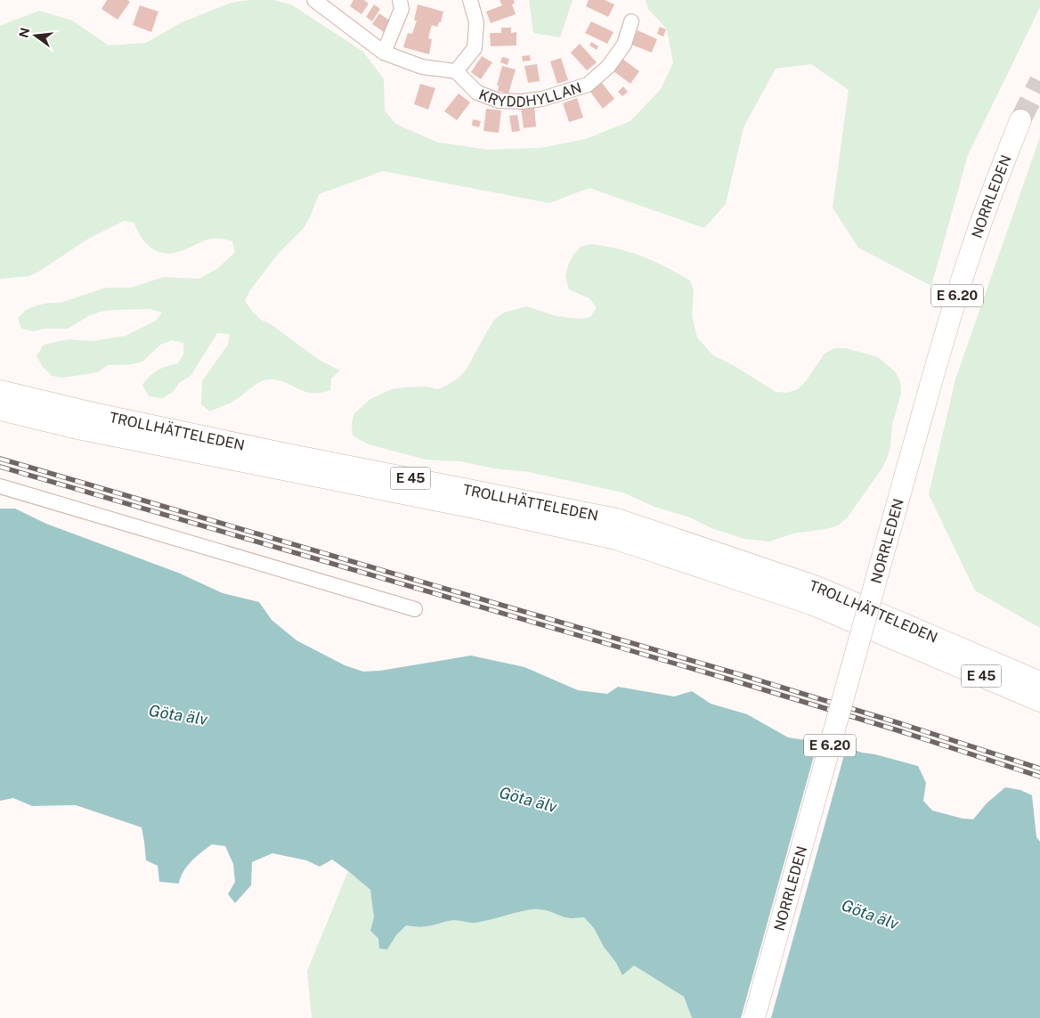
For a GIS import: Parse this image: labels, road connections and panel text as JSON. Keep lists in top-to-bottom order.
{
  "streets": {
    "highway": [
      "NORRLEDEN",
      "E 6.20",
      "TROLLHÄTTELEDEN",
      "E 45"
    ],
    "street": ["KRYDDHYLLAN"]
  },
  "water": ["Göta älv"],
  "north": "left"
}
